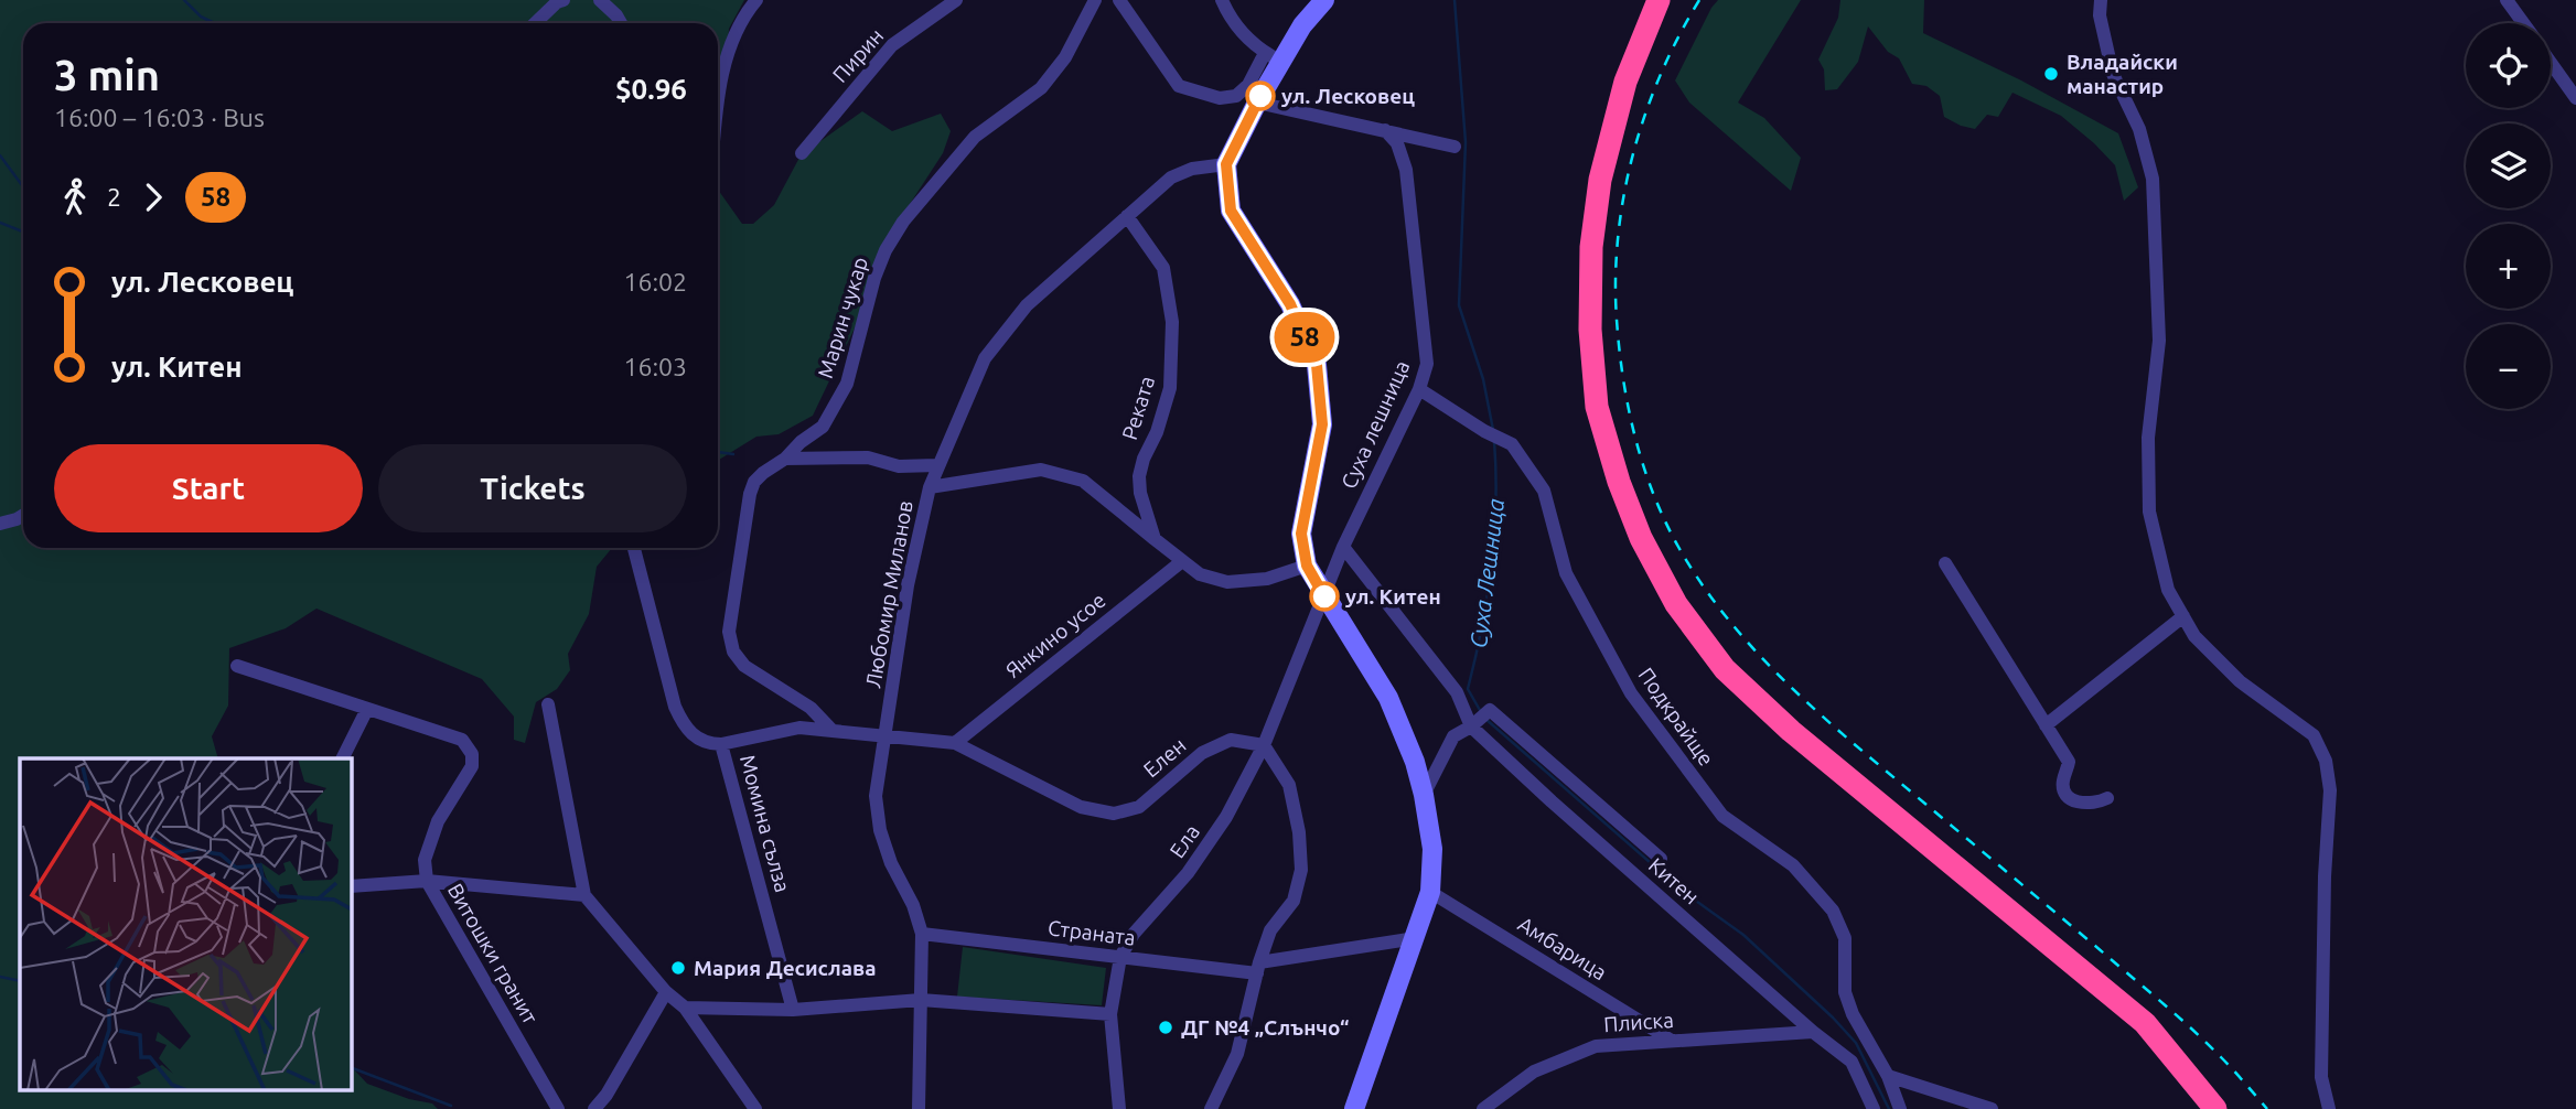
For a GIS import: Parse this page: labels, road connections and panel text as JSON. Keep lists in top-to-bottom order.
{
  "streets": {
    "street": [
      "Пирин",
      "Марин чукар",
      "Реката",
      "Суха лешница",
      "Любомир Миланов",
      "Янкино усое",
      "Подкрайще",
      "Елен",
      "Момина сълза",
      "Ела",
      "Китен",
      "Страната",
      "Амбарица",
      "Витошки гранит",
      "Плиска"
    ]
  },
  "crossings": [
    ["Марин чукар", "Елен"],
    ["Реката", "Любомир Миланов"],
    ["Суха лешница", "Подкрайще"],
    ["Суха лешница", "Ела"],
    ["Суха лешница", "Китен"],
    ["Любомир Миланов", "Елен"],
    ["Любомир Миланов", "Страната"],
    ["Янкино усое", "Елен"],
    ["Елен", "Момина сълза"],
    ["Елен", "Ела"],
    ["Ела", "Страната"],
    ["Китен", "Плиска"],
    ["Амбарица", "Плиска"]
  ],
  "water": ["Суха Лешница"],
  "places": [
    "Владайски манастир",
    "ул. Лесковец",
    "ул. Китен",
    "Мария Десислава",
    "ДГ №4 „Слънчо“"
  ],
  "lines": ["bus line 58"],
  "page": {
    "on_map": "58",
    "map_buttons": ["+", "−"],
    "heading": ["3 min", "16:00 – 16:03 · Bus", "$0.96"],
    "legs": ["2", "58"],
    "list": [
      {
        "name": "ул. Лесковец",
        "value": "16:02"
      },
      {
        "name": "ул. Китен",
        "value": "16:03"
      }
    ],
    "buttons": ["Start", "Tickets"]
  }
}
